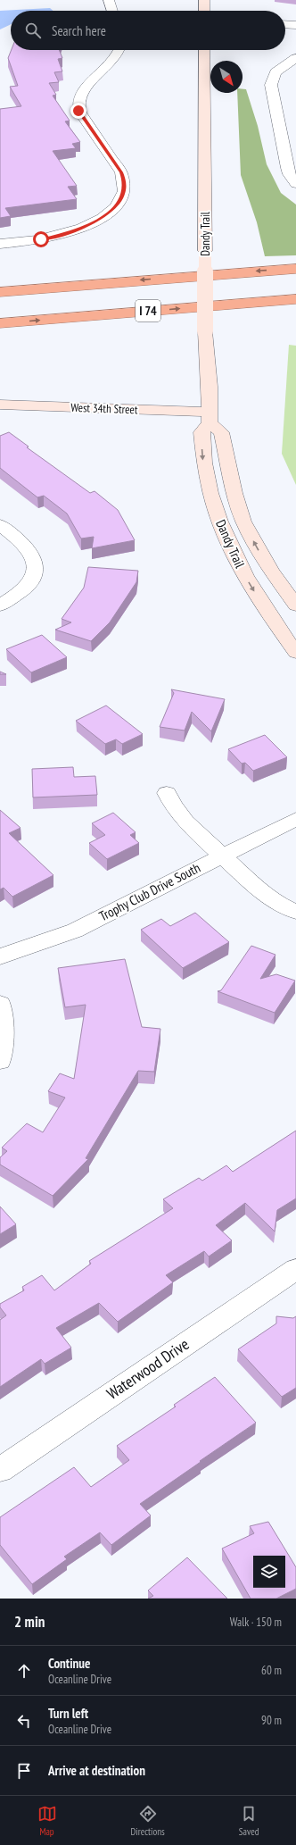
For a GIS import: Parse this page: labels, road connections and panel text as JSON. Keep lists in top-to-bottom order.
{
  "streets": {
    "highway": ["I 74"],
    "main road": ["Dandy Trail", "West 34th Street"],
    "street": ["Trophy Club Drive South", "Waterwood Drive"]
  },
  "crossings": [
    ["Dandy Trail", "West 34th Street"]
  ],
  "north": "bottom right",
  "page": {
    "search": "Search here",
    "heading": ["2 min", "Walk · 150 m"],
    "list": [
      ["Continue", "Oceanline Drive", "60 m"],
      ["Turn left", "Oceanline Drive", "90 m"],
      "Arrive at destination"
    ],
    "nav": ["Map", "Directions", "Saved"]
  }
}
